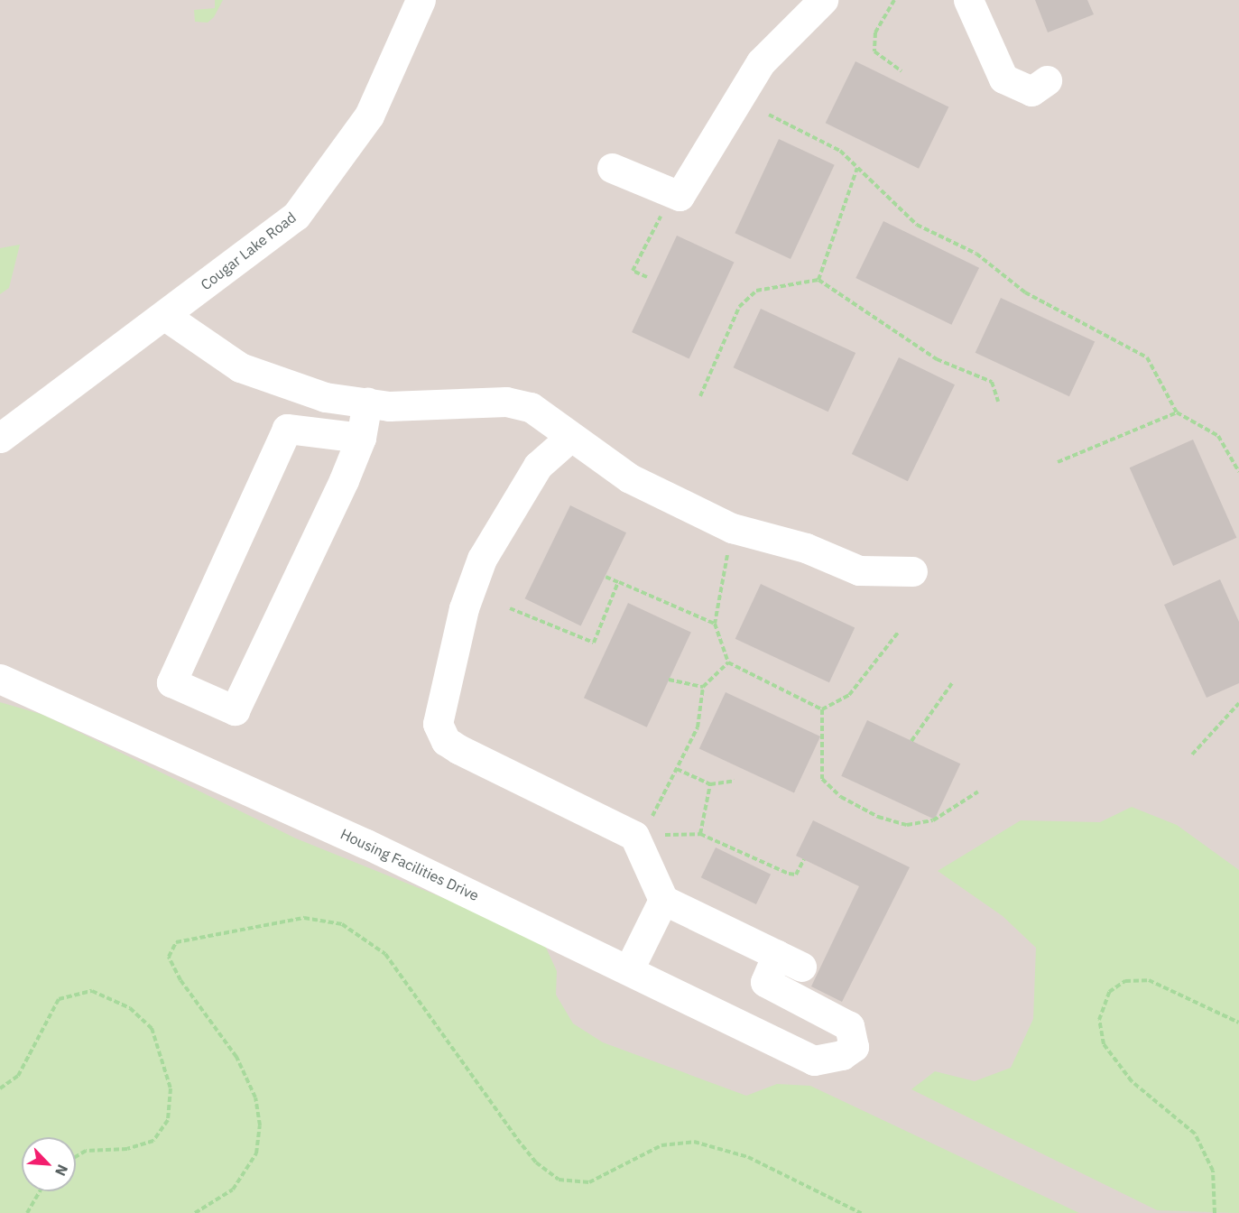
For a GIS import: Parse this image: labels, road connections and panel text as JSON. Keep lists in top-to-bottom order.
{
  "streets": {
    "street": ["Cougar Lake Road", "Housing Facilities Drive"]
  },
  "north": "bottom right"
}
